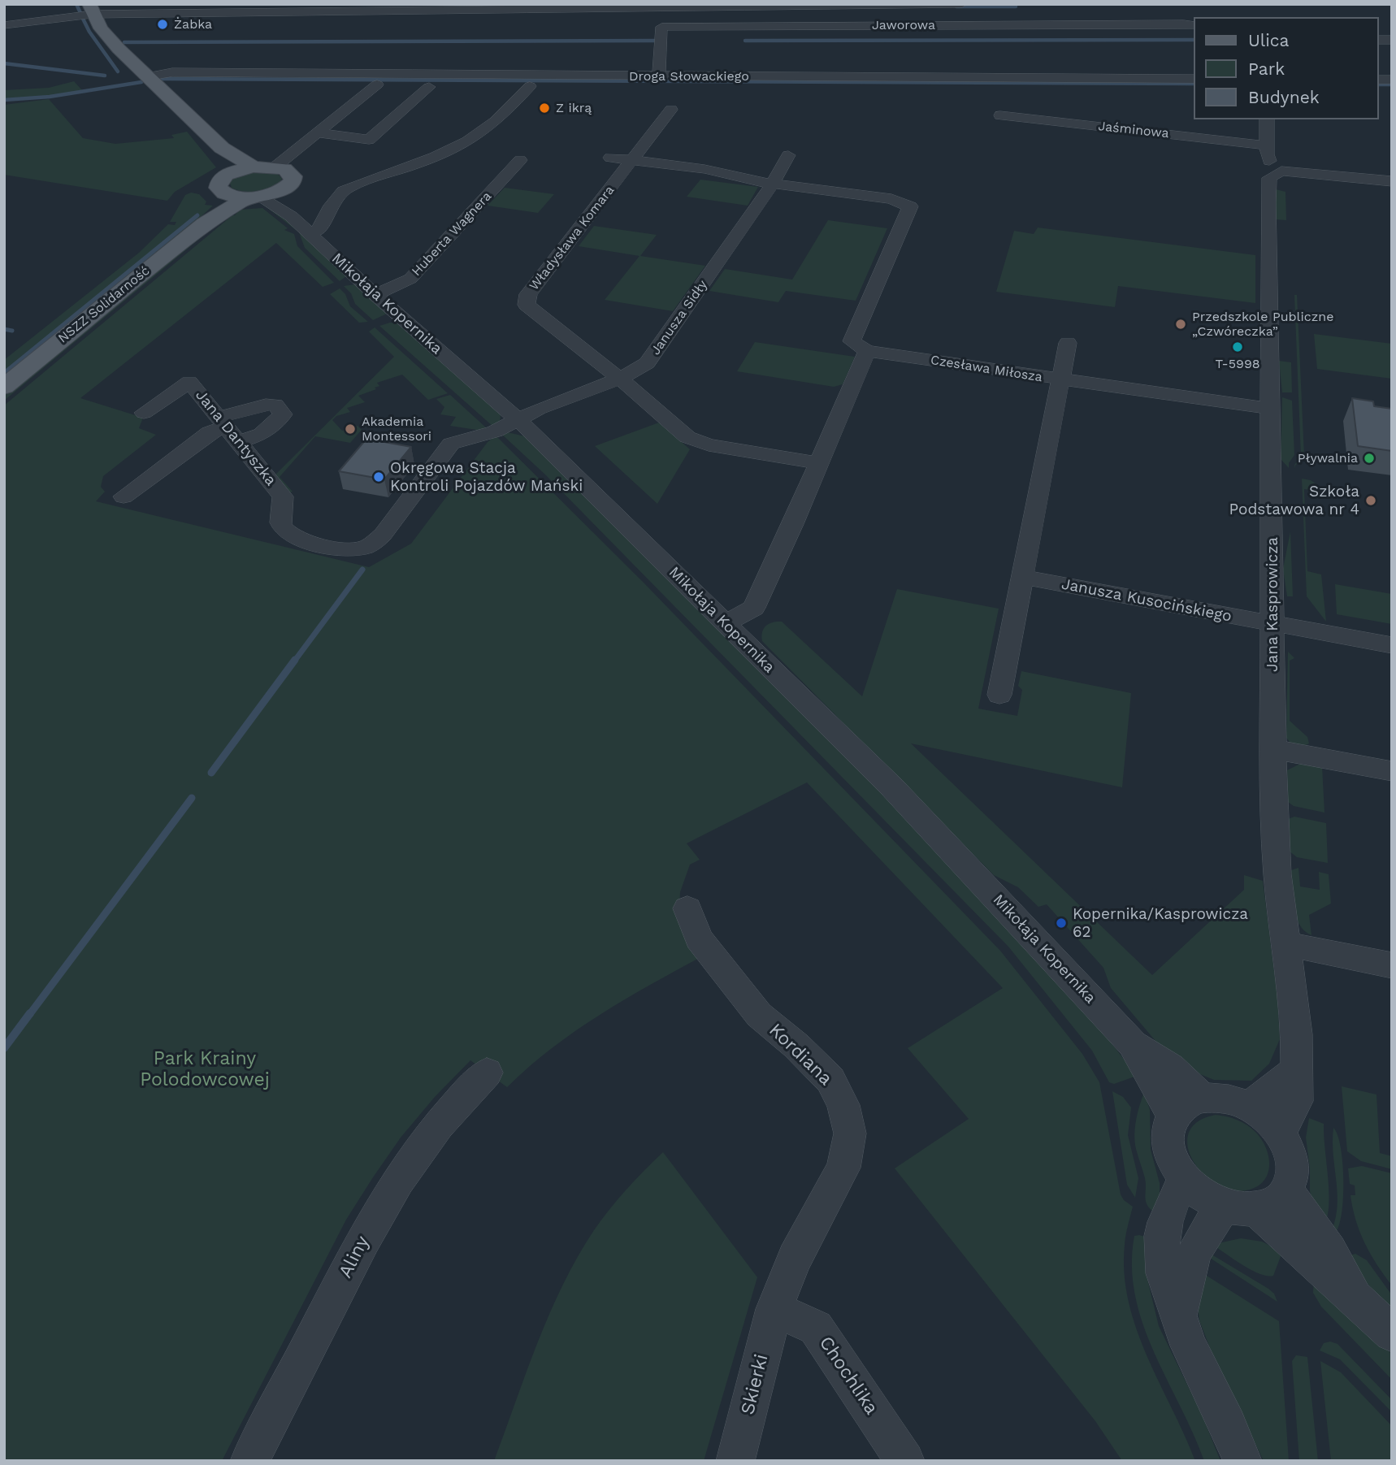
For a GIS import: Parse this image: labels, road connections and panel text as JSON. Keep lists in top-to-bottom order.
{
  "streets": {
    "main road": ["Mikołaja Kopernika", "NSZZ Solidarność"],
    "street": [
      "Jaworowa",
      "Droga Słowackiego",
      "Jaśminowa",
      "Huberta Wagnera",
      "Władysława Komara",
      "Janusza Sidły",
      "Czesława Miłosza",
      "Jana Dantyszka",
      "Janusza Kusocińskiego",
      "Jana Kasprowicza",
      "Kordiana",
      "Aliny",
      "Chochlika",
      "Skierki"
    ]
  },
  "crossings": [
    ["Jaworowa", "Droga Słowackiego"],
    ["Huberta Wagnera", "Mikołaja Kopernika"],
    ["Władysława Komara", "Janusza Sidły"],
    ["Mikołaja Kopernika", "NSZZ Solidarność"],
    ["Mikołaja Kopernika", "Janusza Sidły"],
    ["Mikołaja Kopernika", "Jana Dantyszka"],
    ["Mikołaja Kopernika", "Jana Kasprowicza"],
    ["Janusza Sidły", "Jana Dantyszka"],
    ["Czesława Miłosza", "Jana Kasprowicza"],
    ["Janusza Kusocińskiego", "Jana Kasprowicza"],
    ["Kordiana", "Chochlika"],
    ["Kordiana", "Skierki"],
    ["Chochlika", "Skierki"]
  ],
  "parks": ["Park Krainy Polodowcowej"],
  "places": [
    "Żabka",
    "Z ikrą",
    "Przedszkole Publiczne „Czwóreczka”",
    "T-5998",
    "Akademia Montessori",
    "Pływalnia",
    "Okręgowa Stacja Kontroli Pojazdów Mański",
    "Szkoła Podstawowa nr 4",
    "Kopernika/Kasprowicza 62"
  ],
  "legend": ["Ulica", "Park", "Budynek"]
}
